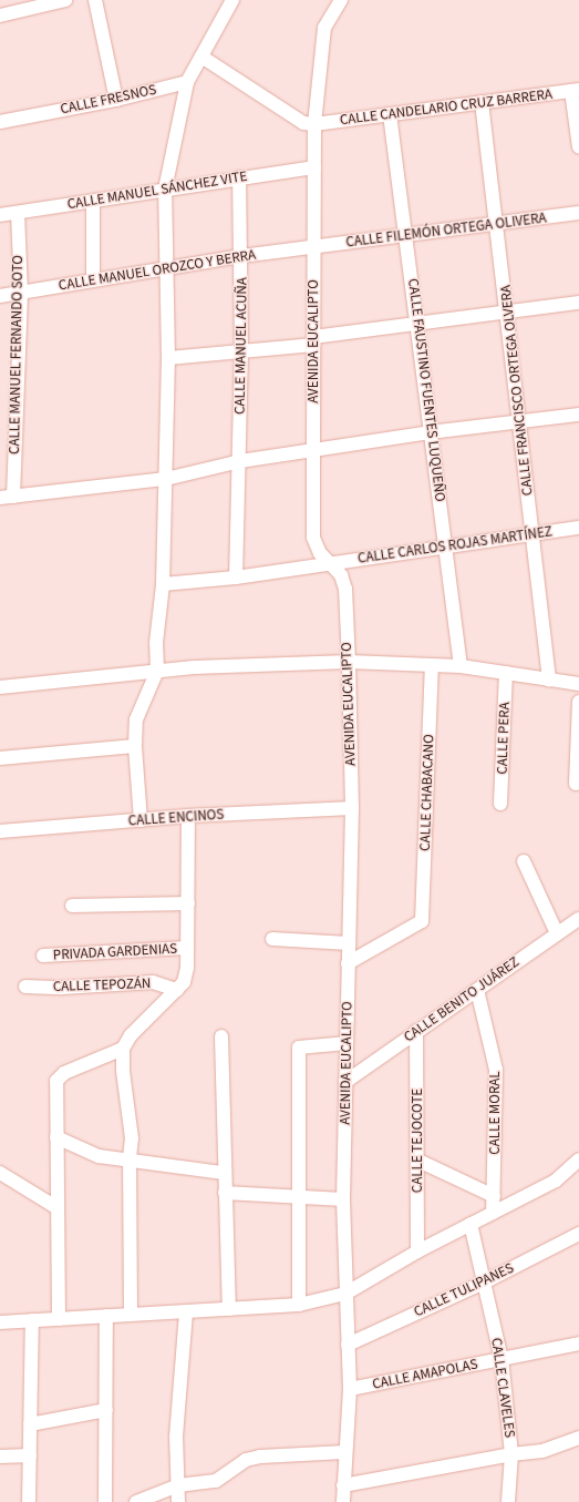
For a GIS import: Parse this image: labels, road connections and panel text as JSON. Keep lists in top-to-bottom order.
{
  "streets": {
    "street": [
      "CALLE FRESNOS",
      "CALLE CANDELARIO CRUZ BARRERA",
      "CALLE MANUEL SÁNCHEZ VITE",
      "CALLE FILEMÓN ORTEGA OLIVERA",
      "CALLE MANUEL OROZCO Y BERRA",
      "AVENIDA EUCALIPTO",
      "CALLE MANUEL ACUÑA",
      "CALLE MANUEL FERNANDO SOTO",
      "CALLE FAUSTINO FUENTES LUQUEÑO",
      "CALLE FRANCISCO ORTEGA OLVERA",
      "CALLE CARLOS ROJAS MARTÍNEZ",
      "CALLE PERA",
      "CALLE CHABACANO",
      "CALLE ENCINOS",
      "PRIVADA GARDENIAS",
      "CALLE TEPOZÁN",
      "CALLE BENITO JUÁREZ",
      "CALLE MORAL",
      "CALLE TEJOCOTE",
      "CALLE TULIPANES",
      "CALLE AMAPOLAS",
      "CALLE CLAVELES"
    ]
  },
  "crossings": [
    ["CALLE CANDELARIO CRUZ BARRERA", "AVENIDA EUCALIPTO"],
    ["CALLE CANDELARIO CRUZ BARRERA", "CALLE FAUSTINO FUENTES LUQUEÑO"],
    ["CALLE CANDELARIO CRUZ BARRERA", "CALLE FRANCISCO ORTEGA OLVERA"],
    ["CALLE MANUEL SÁNCHEZ VITE", "AVENIDA EUCALIPTO"],
    ["CALLE MANUEL SÁNCHEZ VITE", "CALLE MANUEL ACUÑA"],
    ["CALLE MANUEL SÁNCHEZ VITE", "CALLE MANUEL FERNANDO SOTO"],
    ["CALLE FILEMÓN ORTEGA OLIVERA", "CALLE MANUEL OROZCO Y BERRA"],
    ["CALLE FILEMÓN ORTEGA OLIVERA", "AVENIDA EUCALIPTO"],
    ["CALLE FILEMÓN ORTEGA OLIVERA", "CALLE FAUSTINO FUENTES LUQUEÑO"],
    ["CALLE FILEMÓN ORTEGA OLIVERA", "CALLE FRANCISCO ORTEGA OLVERA"],
    ["CALLE MANUEL OROZCO Y BERRA", "AVENIDA EUCALIPTO"],
    ["CALLE MANUEL OROZCO Y BERRA", "CALLE MANUEL ACUÑA"],
    ["CALLE MANUEL OROZCO Y BERRA", "CALLE MANUEL FERNANDO SOTO"],
    ["AVENIDA EUCALIPTO", "CALLE CARLOS ROJAS MARTÍNEZ"],
    ["AVENIDA EUCALIPTO", "CALLE CHABACANO"],
    ["AVENIDA EUCALIPTO", "CALLE ENCINOS"],
    ["AVENIDA EUCALIPTO", "CALLE BENITO JUÁREZ"],
    ["AVENIDA EUCALIPTO", "CALLE TULIPANES"],
    ["AVENIDA EUCALIPTO", "CALLE AMAPOLAS"],
    ["CALLE MANUEL ACUÑA", "CALLE CARLOS ROJAS MARTÍNEZ"],
    ["CALLE FAUSTINO FUENTES LUQUEÑO", "CALLE CARLOS ROJAS MARTÍNEZ"],
    ["CALLE FRANCISCO ORTEGA OLVERA", "CALLE CARLOS ROJAS MARTÍNEZ"],
    ["CALLE BENITO JUÁREZ", "CALLE MORAL"],
    ["CALLE BENITO JUÁREZ", "CALLE TEJOCOTE"],
    ["CALLE TULIPANES", "CALLE CLAVELES"],
    ["CALLE AMAPOLAS", "CALLE CLAVELES"]
  ]
}
